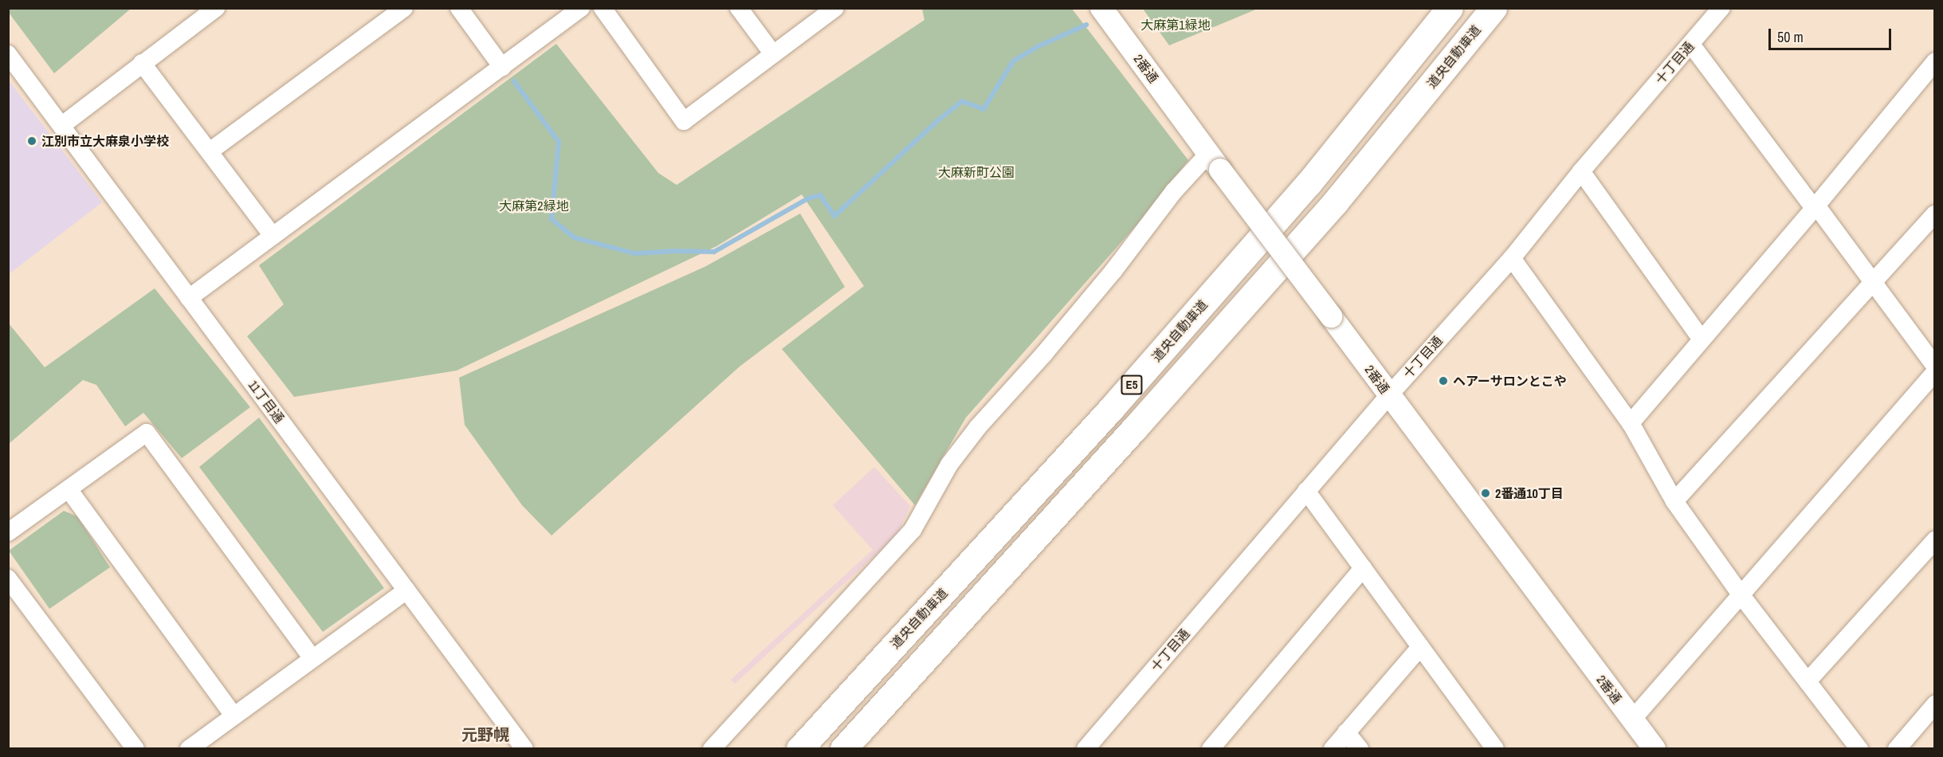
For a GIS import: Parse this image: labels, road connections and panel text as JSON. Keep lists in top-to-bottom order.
{
  "streets": {
    "highway": ["道央自動車道", "E5"],
    "main road": ["2番通"],
    "street": ["十丁目通", "11丁目通"]
  },
  "crossings": [
    ["十丁目通", "2番通"]
  ],
  "districts": ["元野幌"],
  "parks": ["大麻第1緑地", "大麻新町公園", "大麻第2緑地"],
  "places": ["江別市立大麻泉小学校", "ヘアーサロンとこや", "2番通10丁目"],
  "scale_bar": "50 m"
}
